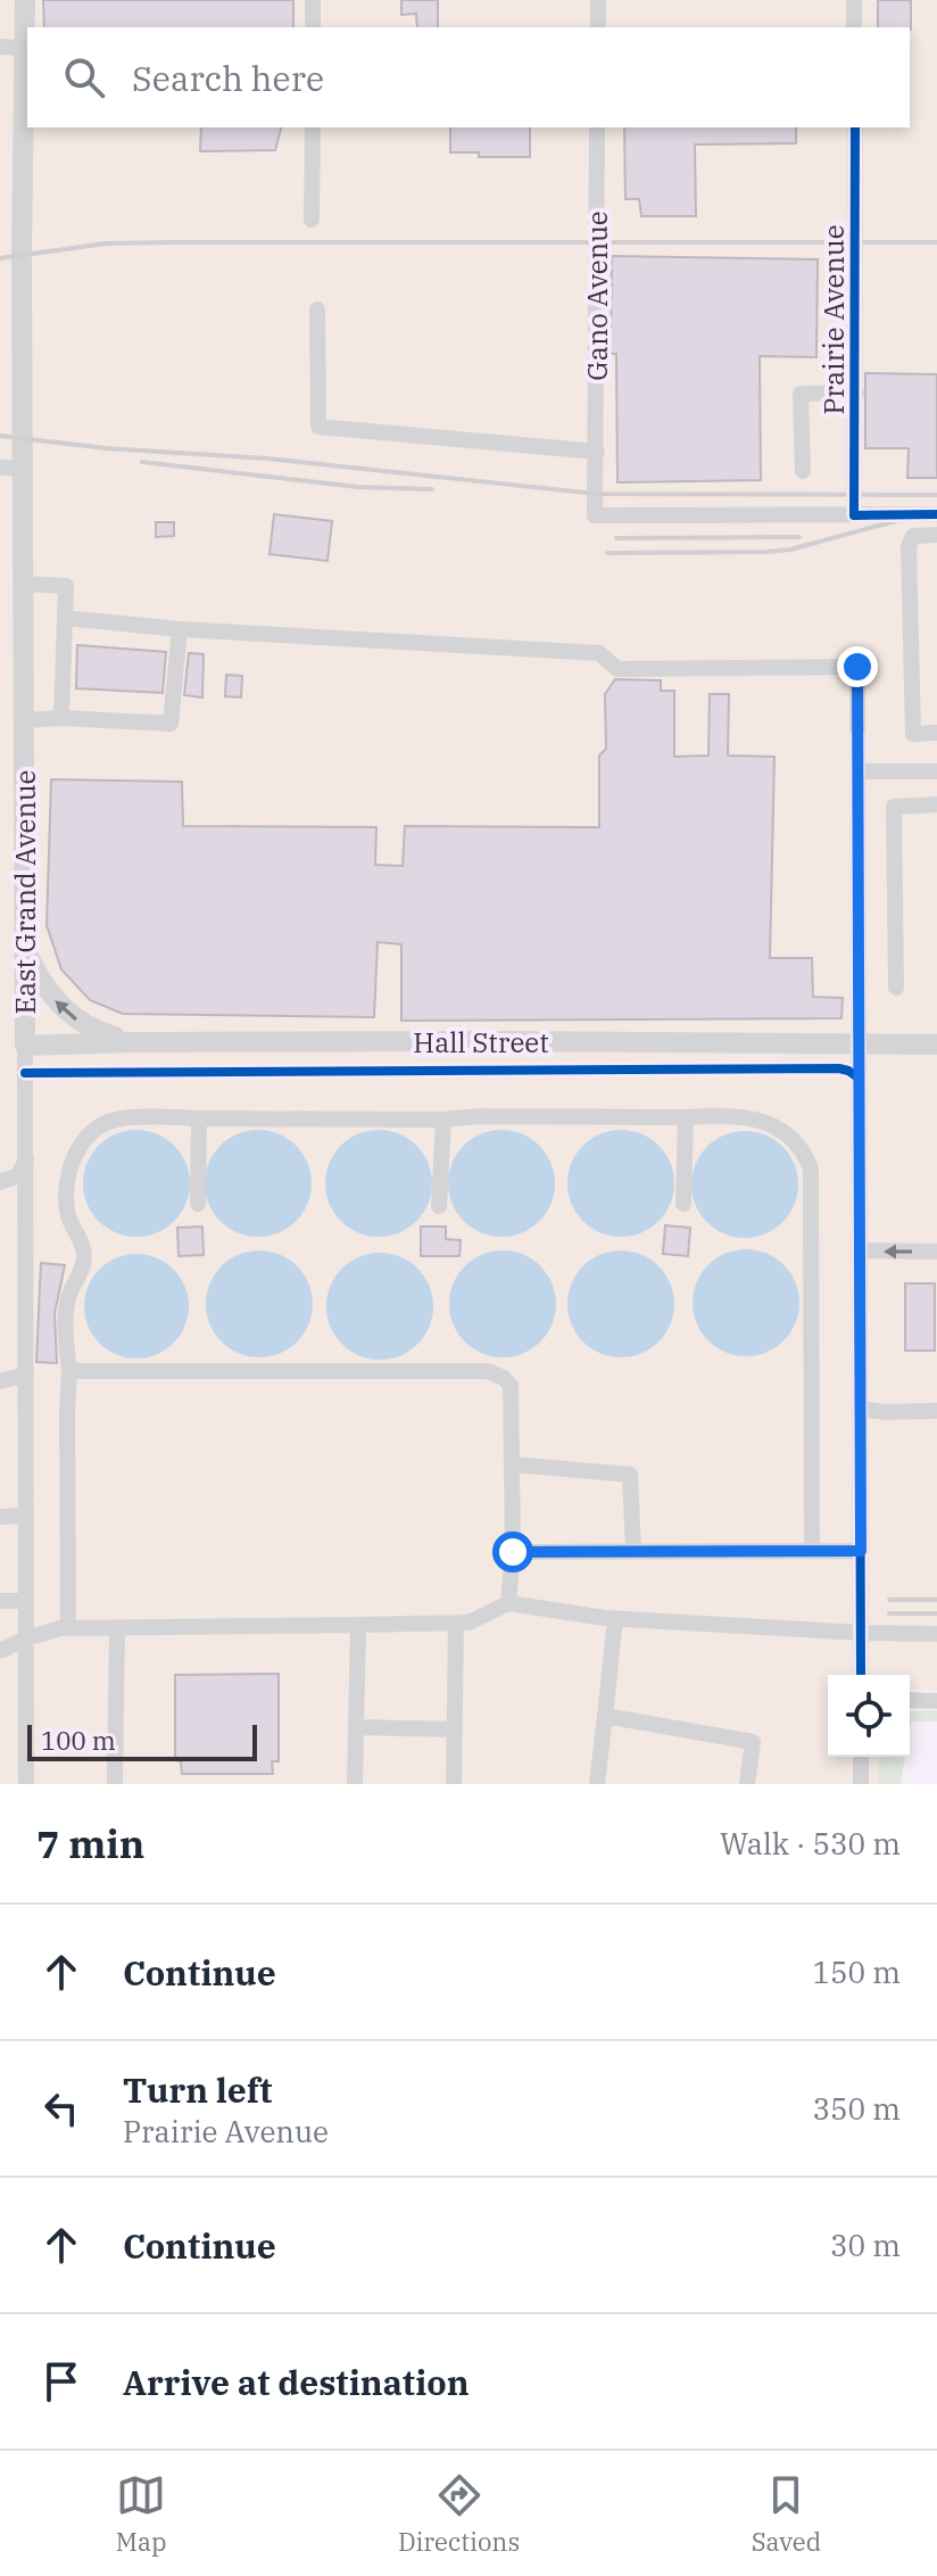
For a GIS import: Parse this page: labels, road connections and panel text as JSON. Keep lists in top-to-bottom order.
{
  "streets": {
    "main road": ["East Grand Avenue", "Hall Street"],
    "street": ["Gano Avenue", "Prairie Avenue"]
  },
  "crossings": [
    ["Gano Avenue", "Prairie Avenue"],
    ["East Grand Avenue", "Hall Street"]
  ],
  "scale_bar": "100 m",
  "page": {
    "search": "Search here",
    "scale": "100 m",
    "heading": ["7 min", "Walk · 530 m"],
    "list": [
      ["Continue", "150 m"],
      ["Turn left", "Prairie Avenue", "350 m"],
      ["Continue", "30 m"],
      "Arrive at destination"
    ],
    "nav": ["Map", "Directions", "Saved"]
  }
}
